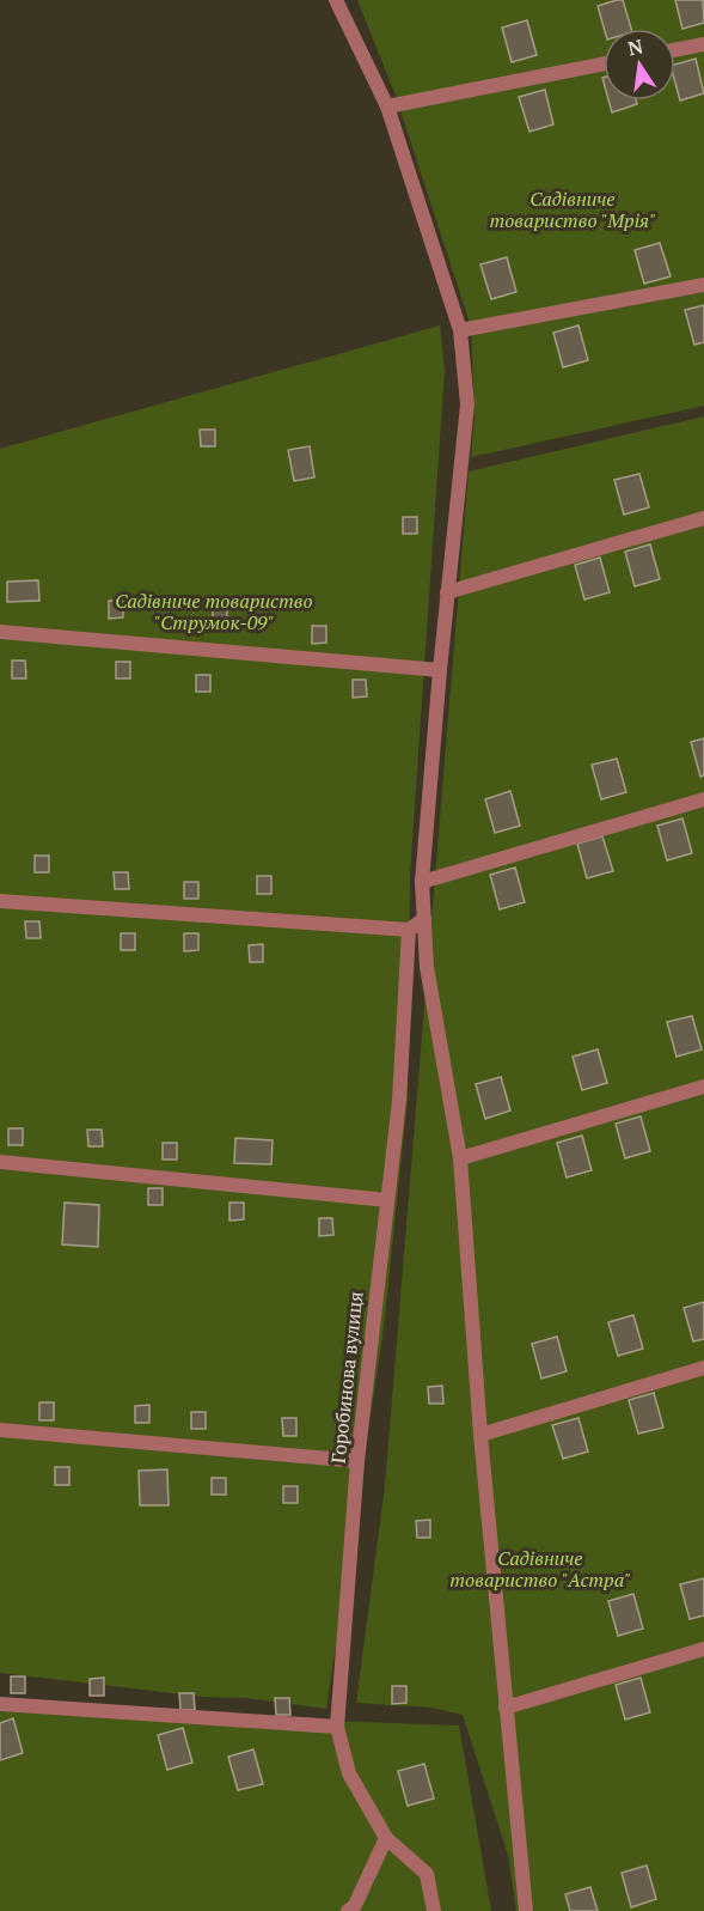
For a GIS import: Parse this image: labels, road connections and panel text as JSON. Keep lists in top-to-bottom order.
{
  "streets": {
    "street": ["Горобинова вулиця"]
  },
  "parks": ["Садівниче товариство \"Мрія\"", "Садівниче товариство \"Струмок-09\"", "Садівниче товариство \"Астра\""],
  "north": "top"
}
